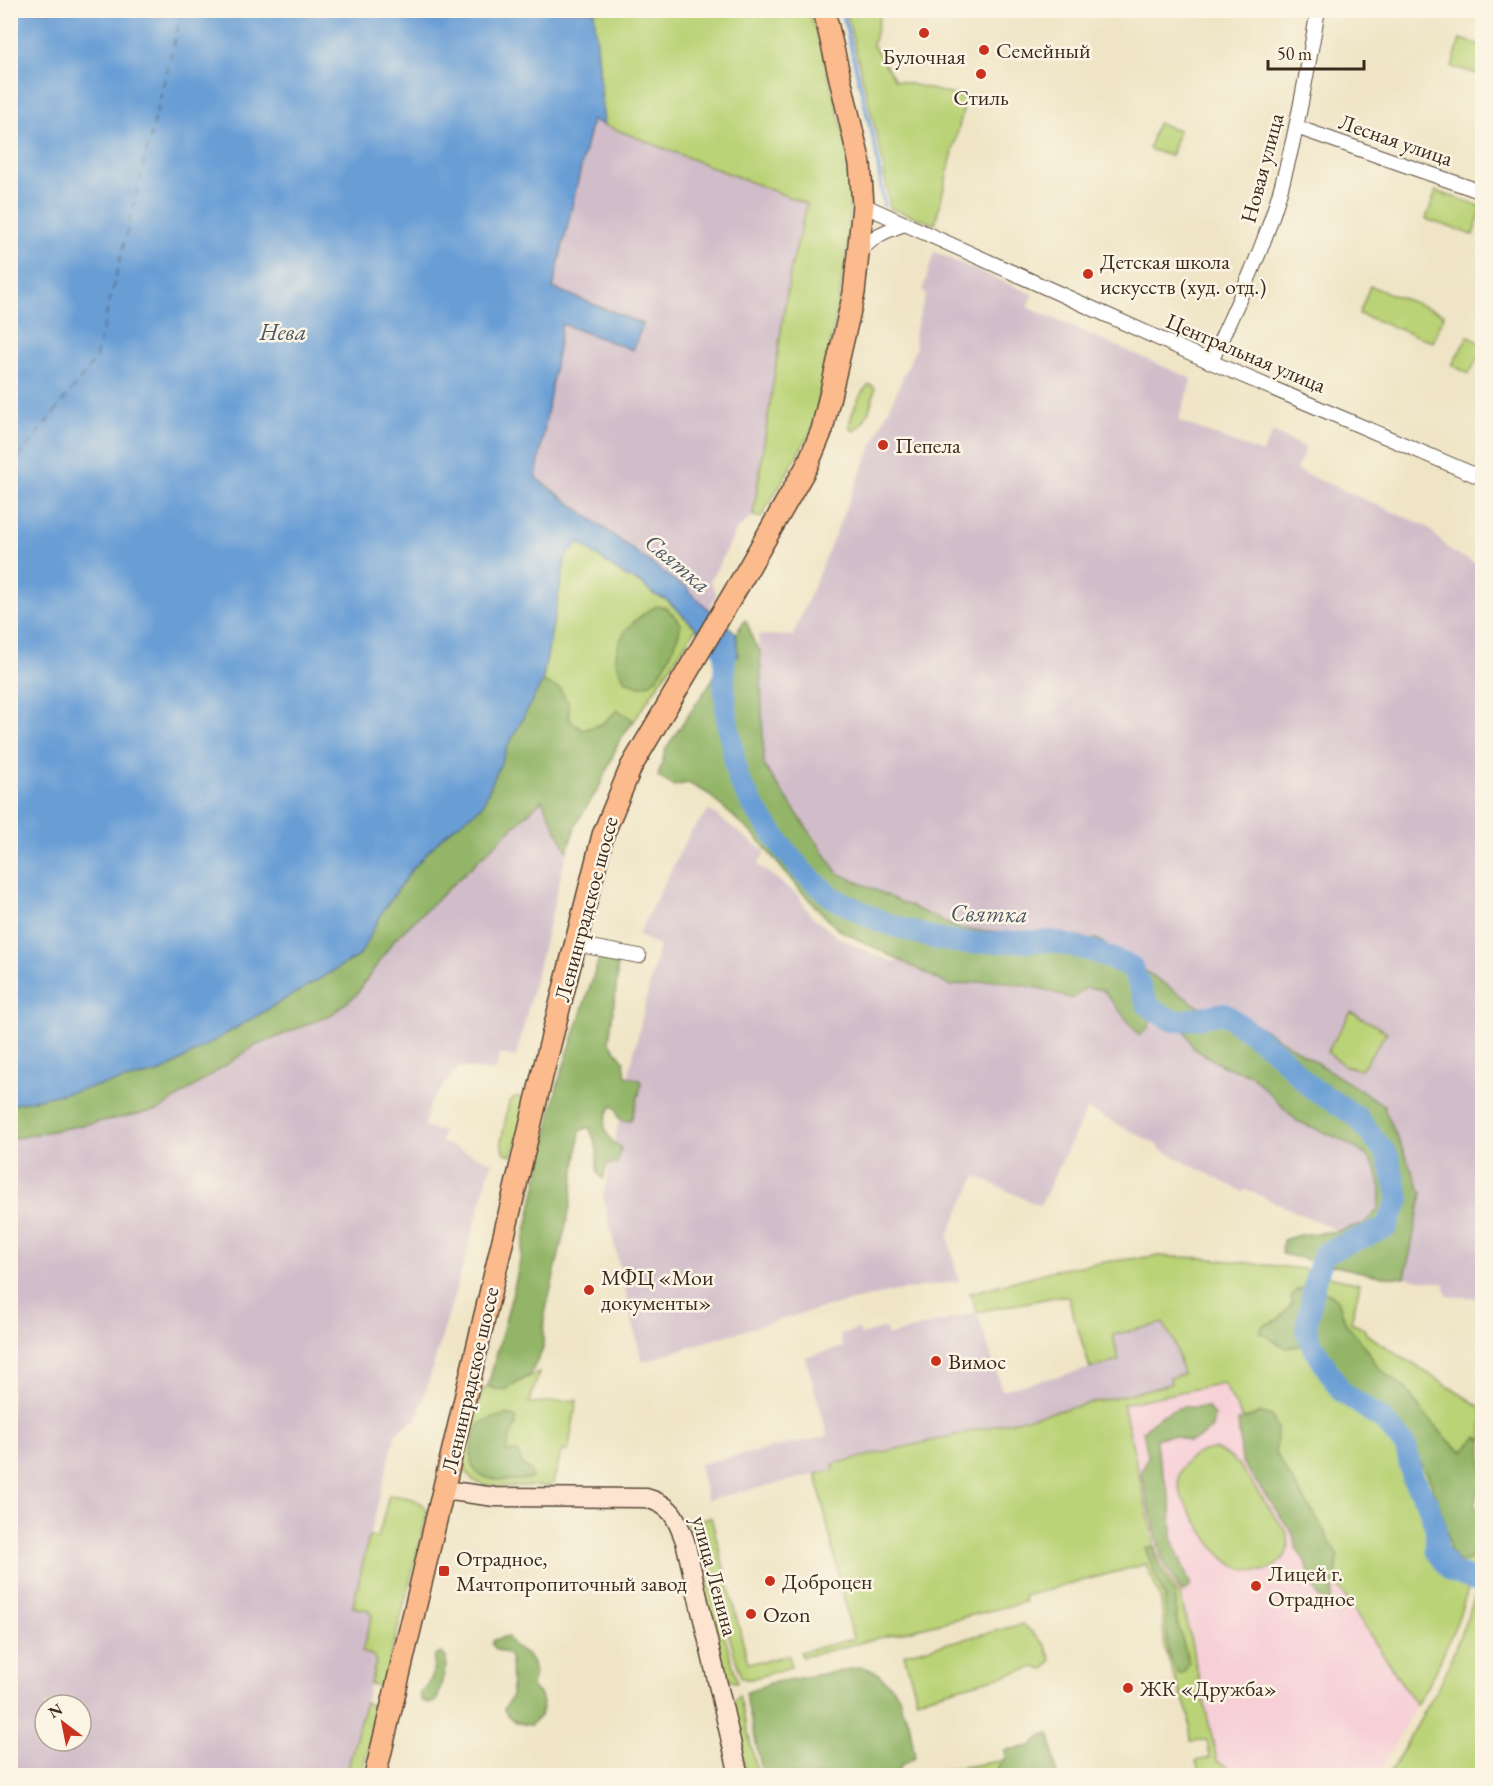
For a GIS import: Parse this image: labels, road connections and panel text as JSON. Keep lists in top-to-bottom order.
{
  "streets": {
    "main road": ["Ленинградское шоссе"],
    "street": [
      "Лесная улица",
      "Новая улица",
      "Центральная улица",
      "улица Ленина"
    ]
  },
  "crossings": [
    ["Лесная улица", "Новая улица"],
    ["Новая улица", "Центральная улица"],
    ["Центральная улица", "Ленинградское шоссе"],
    ["Ленинградское шоссе", "улица Ленина"]
  ],
  "water": ["Нева", "Святка"],
  "places": {
    "other": [
      "Булочная",
      "Семейный",
      "Стиль",
      "Детская школа искусств (худ. отд.)",
      "Пепела",
      "МФЦ «Мои документы»",
      "Вимос",
      "Доброцен",
      "Лицей г. Отрадное",
      "Ozon",
      "ЖК «Дружба»"
    ],
    "transit": ["Отрадное, Мачтопропиточный завод"]
  },
  "scale_bar": "50 m",
  "north": "top left"
}
